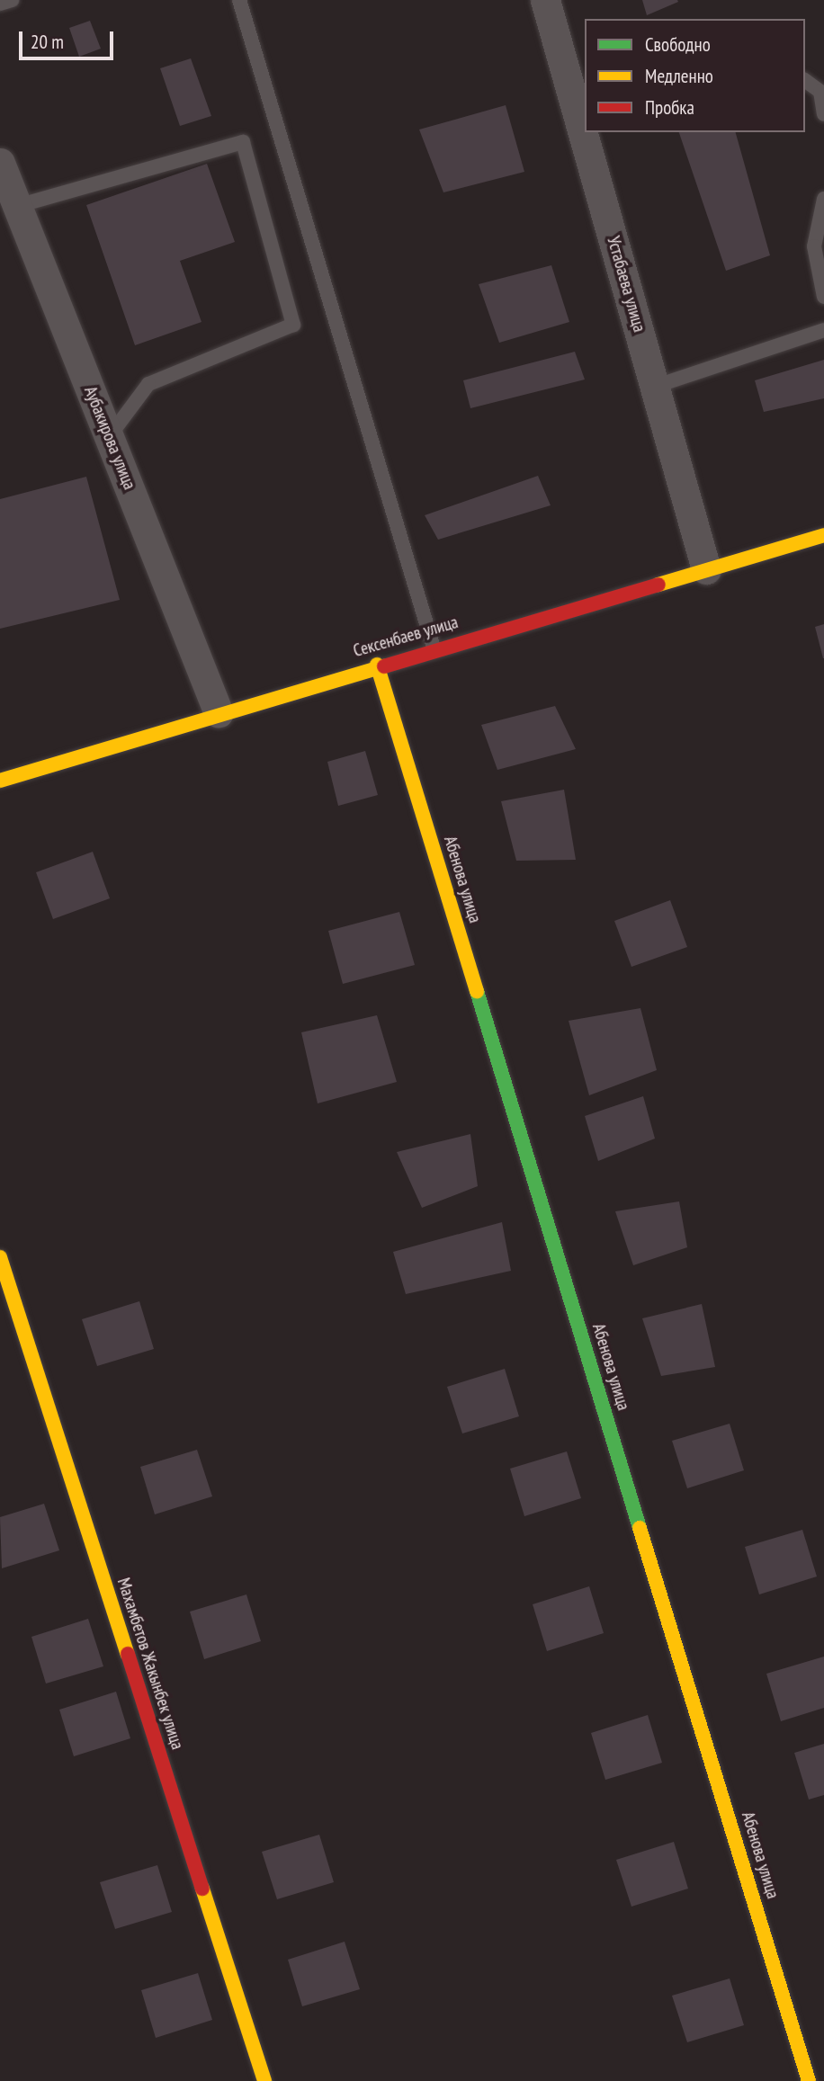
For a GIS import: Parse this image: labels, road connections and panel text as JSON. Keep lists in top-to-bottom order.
{
  "streets": {
    "street": [
      "Устабаева улица",
      "Аубакирова улица",
      "Сексенбаев улица",
      "Абенова улица",
      "Махамбетов Жакынбек улица"
    ]
  },
  "crossings": [
    ["Устабаева улица", "Сексенбаев улица"],
    ["Аубакирова улица", "Сексенбаев улица"],
    ["Сексенбаев улица", "Абенова улица"]
  ],
  "legend": ["Свободно", "Медленно", "Пробка"],
  "scale_bar": "20 m"
}
